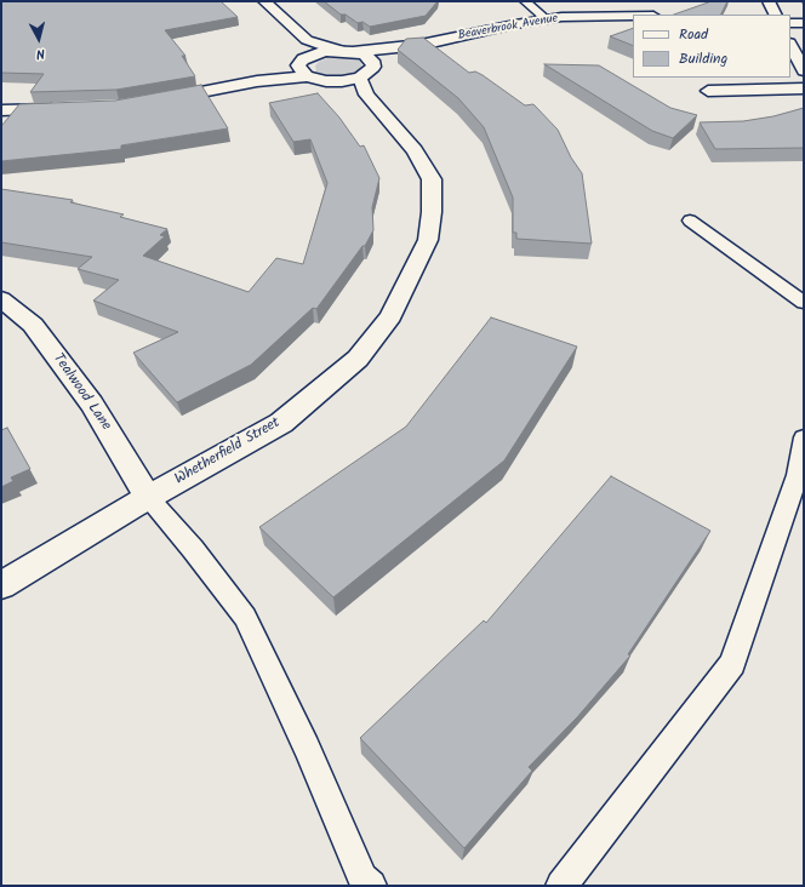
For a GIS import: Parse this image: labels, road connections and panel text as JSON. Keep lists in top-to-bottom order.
{
  "streets": {
    "street": ["Beaverbrook Avenue", "Tealwood Lane", "Whetherfield Street"]
  },
  "crossings": [
    ["Beaverbrook Avenue", "Whetherfield Street"],
    ["Tealwood Lane", "Whetherfield Street"]
  ],
  "legend": ["Road", "Building"],
  "north": "bottom"
}
